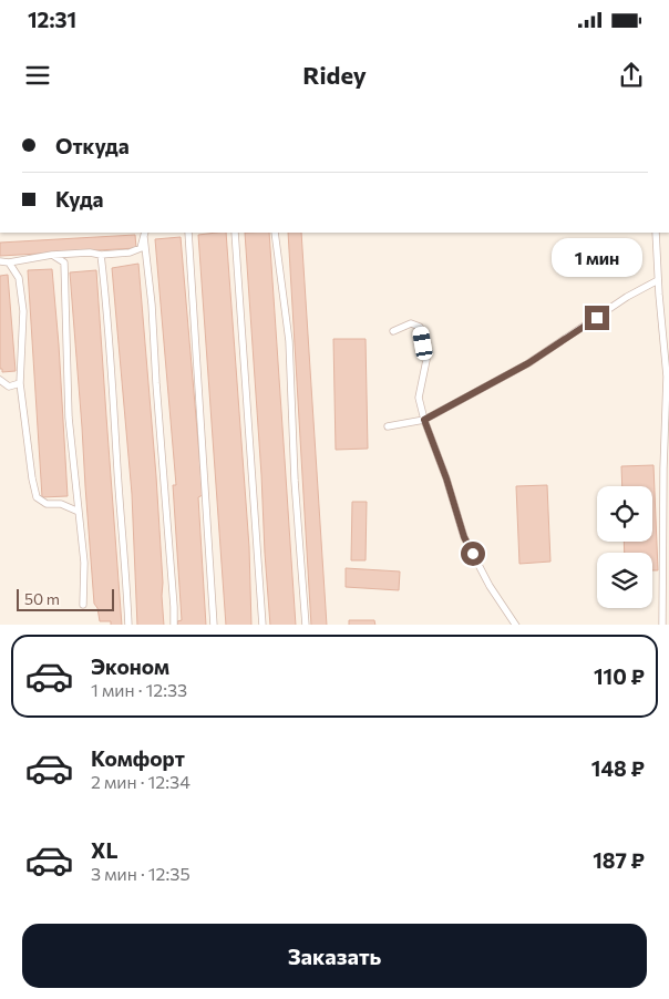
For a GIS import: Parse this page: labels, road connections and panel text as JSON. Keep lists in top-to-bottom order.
{
  "scale_bar": "50 m",
  "page": {
    "status": "12:31",
    "header": "Ridey",
    "banner": ["Откуда", "Куда"],
    "bubble": "1 мин",
    "scale": "50 m",
    "list": [
      {
        "name": "Эконом",
        "note": "1 мин · 12:33",
        "value": "110 ₽"
      },
      {
        "name": "Комфорт",
        "note": "2 мин · 12:34",
        "value": "148 ₽"
      },
      {
        "name": "XL",
        "note": "3 мин · 12:35",
        "value": "187 ₽"
      }
    ],
    "buttons": "Заказать"
  }
}
